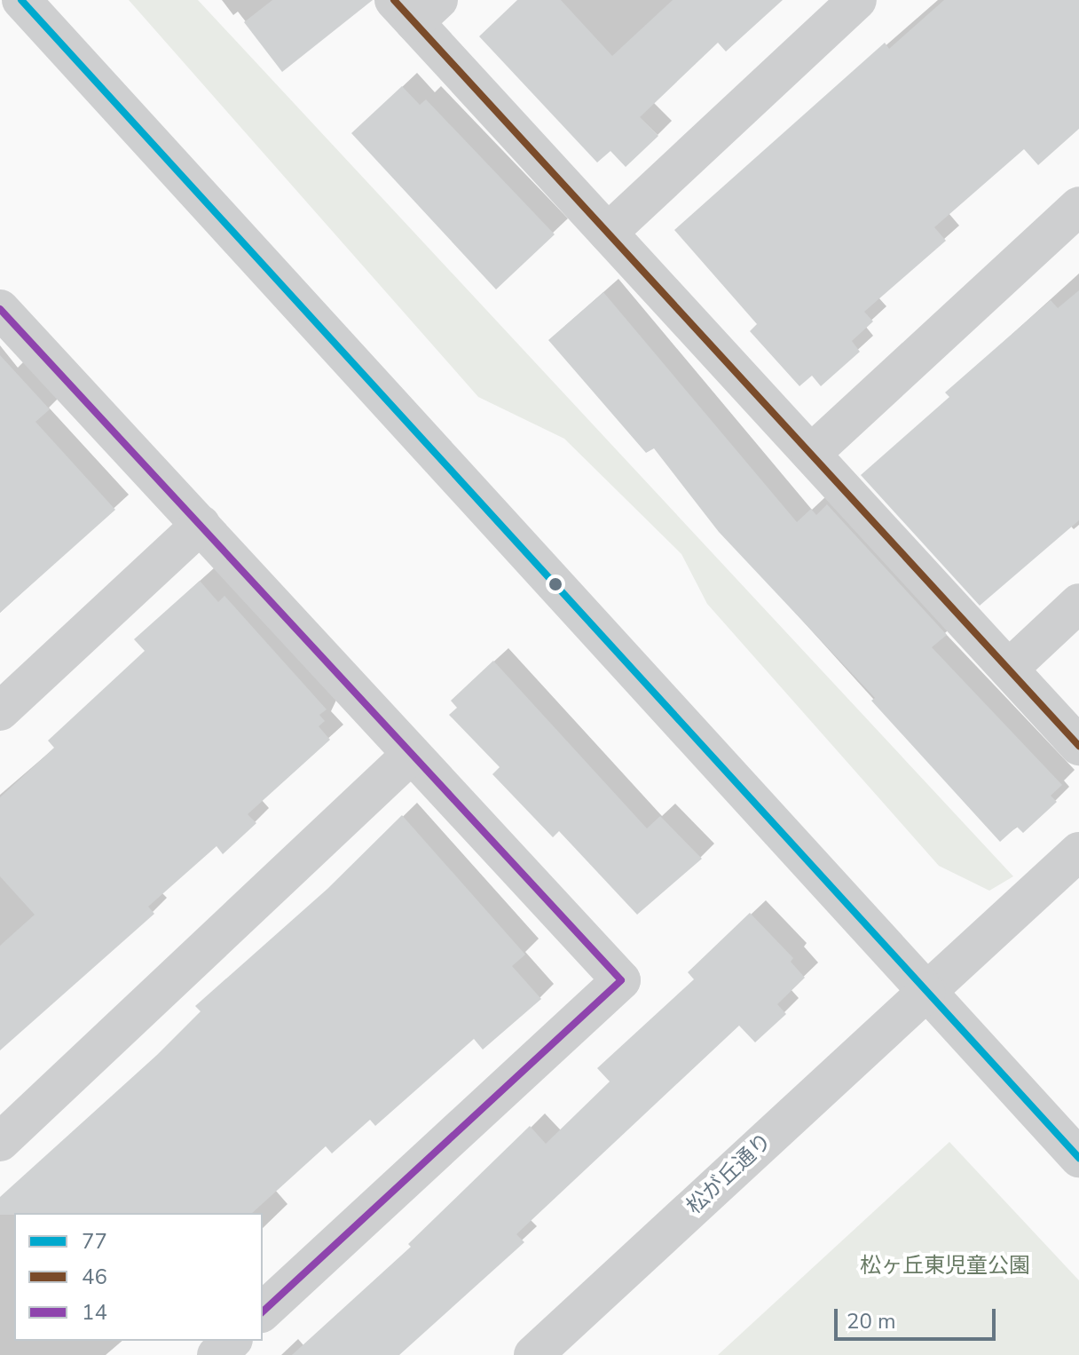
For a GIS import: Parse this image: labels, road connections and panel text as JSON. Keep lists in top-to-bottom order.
{
  "streets": {
    "street": ["松が丘通り"]
  },
  "parks": ["松ヶ丘東児童公園"],
  "lines": ["transit line 77", "transit line 46", "transit line 14"],
  "legend": ["77", "46", "14"],
  "scale_bar": "20 m"
}
